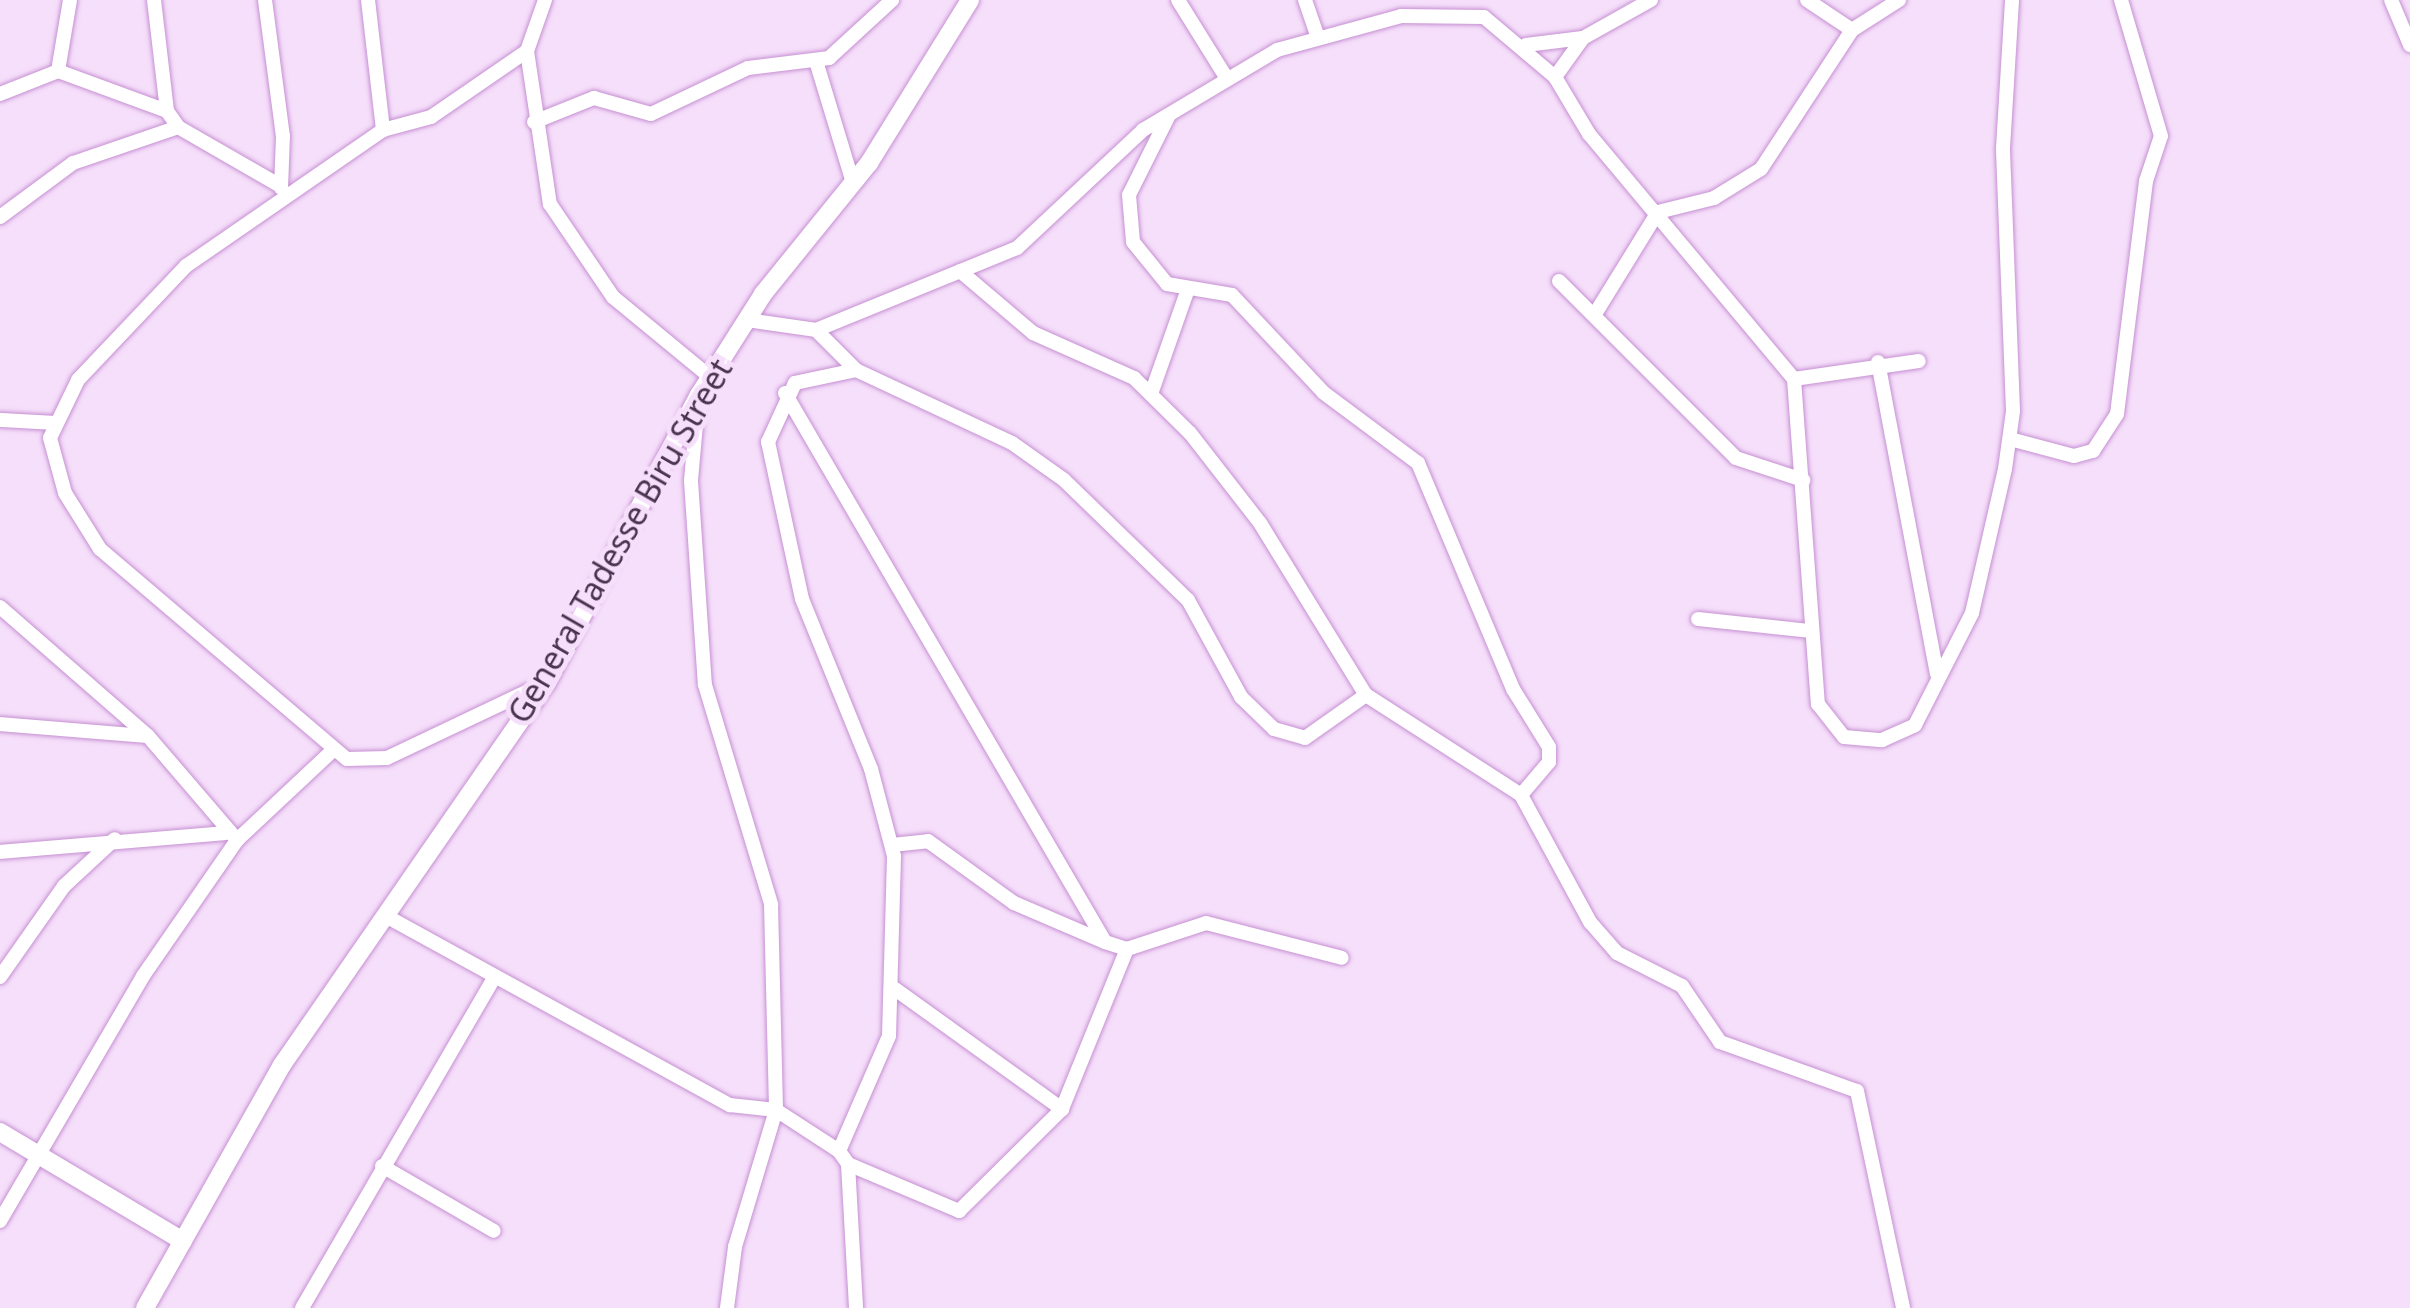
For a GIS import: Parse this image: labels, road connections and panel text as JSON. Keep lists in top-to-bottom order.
{
  "streets": {
    "street": ["General Tadesse Biru Street"]
  }
}
